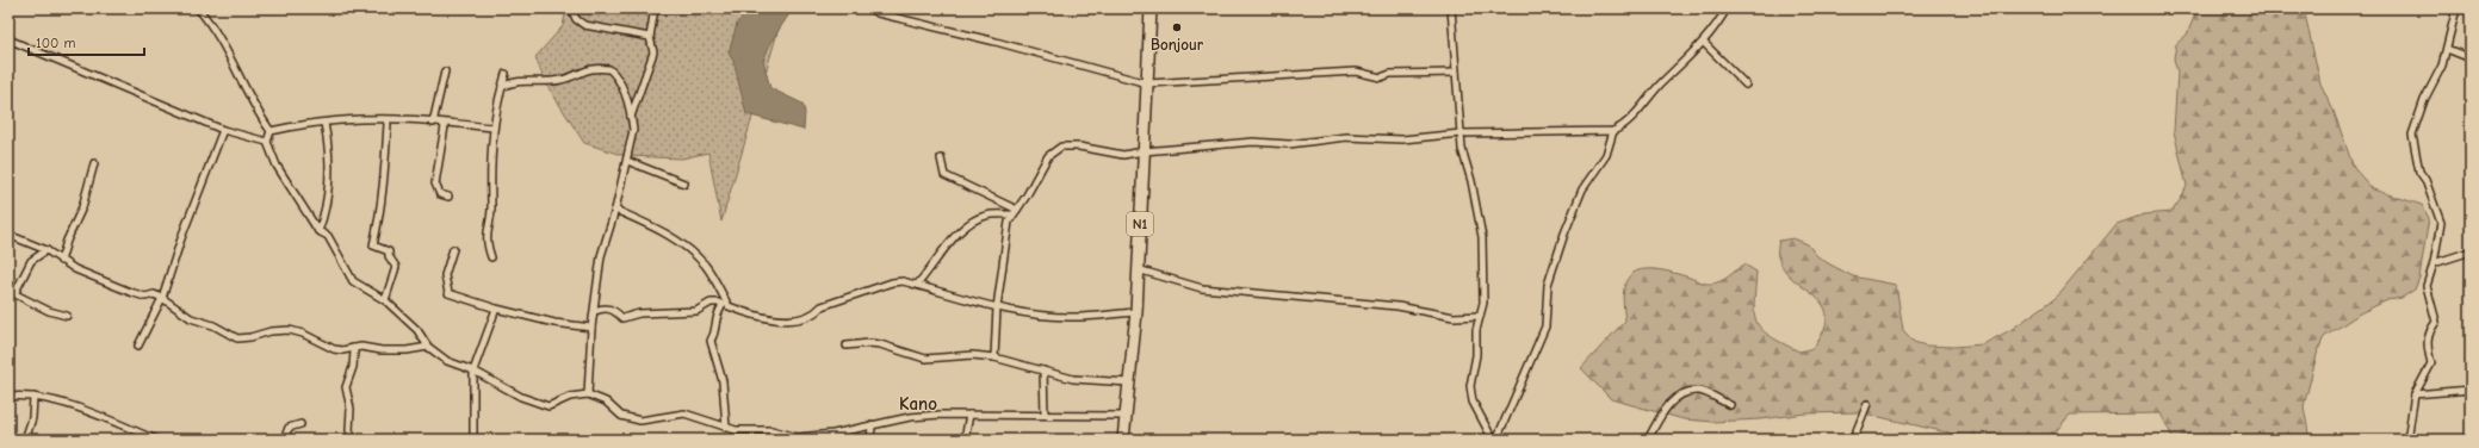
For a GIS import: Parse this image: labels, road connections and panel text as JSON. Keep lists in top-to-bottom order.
{
  "streets": {
    "highway": ["N1"]
  },
  "districts": ["Kano"],
  "places": ["Bonjour"],
  "scale_bar": "100 m"
}
